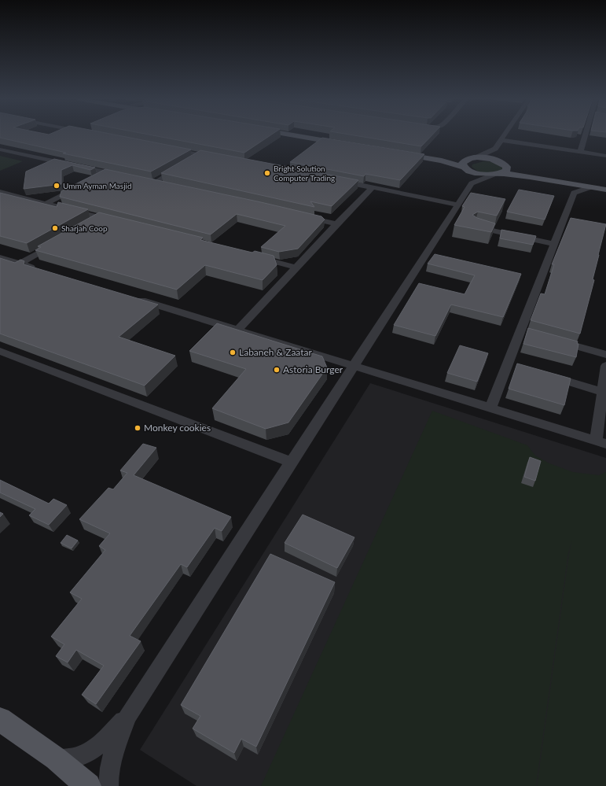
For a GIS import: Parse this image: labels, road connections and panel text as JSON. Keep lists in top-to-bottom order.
{
  "places": [
    "Bright Solution Computer Trading",
    "Umm Ayman Masjid",
    "Sharjah Coop",
    "Labaneh & Zaatar",
    "Astoria Burger",
    "Monkey cookies"
  ]
}
